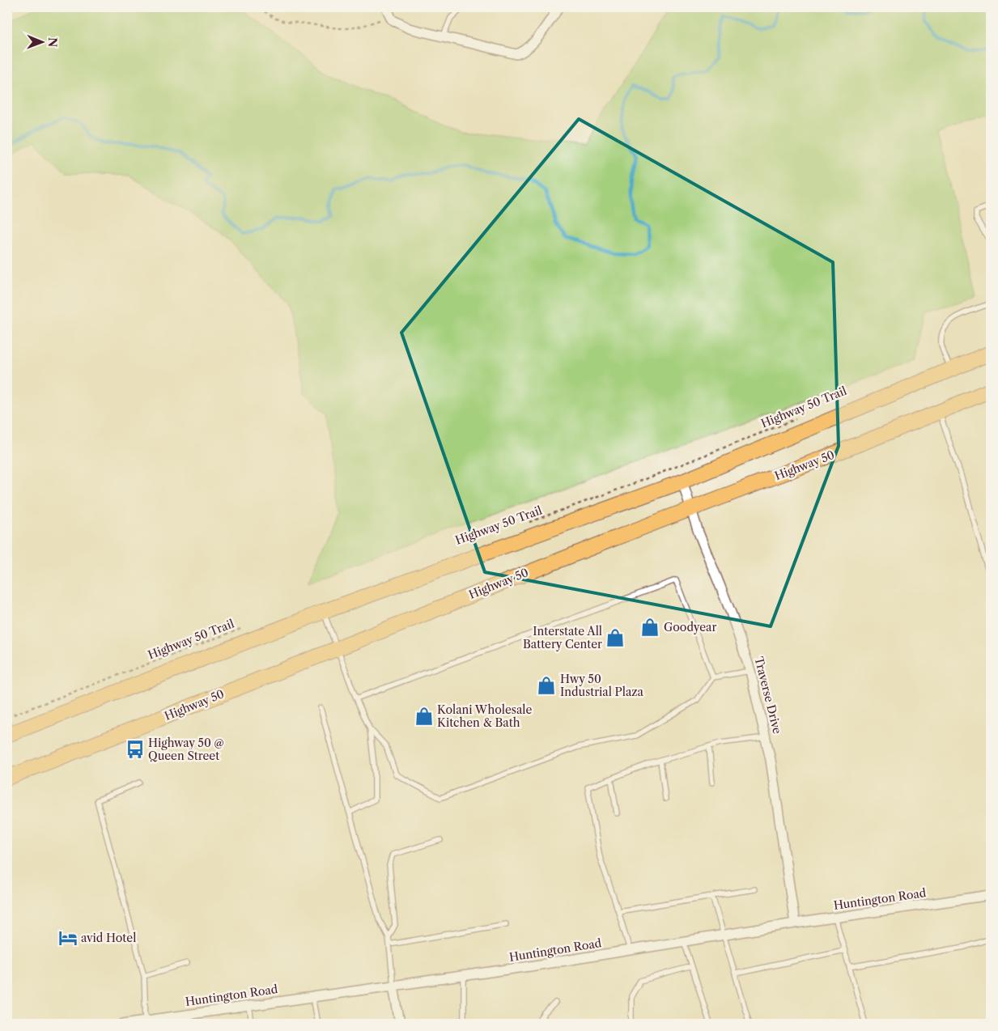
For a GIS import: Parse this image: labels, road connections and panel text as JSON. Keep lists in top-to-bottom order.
{
  "streets": {
    "main road": ["Highway 50"],
    "street": ["Traverse Drive", "Huntington Road"],
    "path": ["Highway 50 Trail"]
  },
  "crossings": [
    ["Highway 50", "Traverse Drive"],
    ["Traverse Drive", "Huntington Road"]
  ],
  "places": {
    "shop": [
      "Goodyear",
      "Interstate All Battery Center",
      "Hwy 50 Industrial Plaza",
      "Kolani Wholesale Kitchen & Bath"
    ],
    "bus stop": ["Highway 50 @ Queen Street"],
    "hotel": ["avid Hotel"]
  },
  "north": "right"
}
